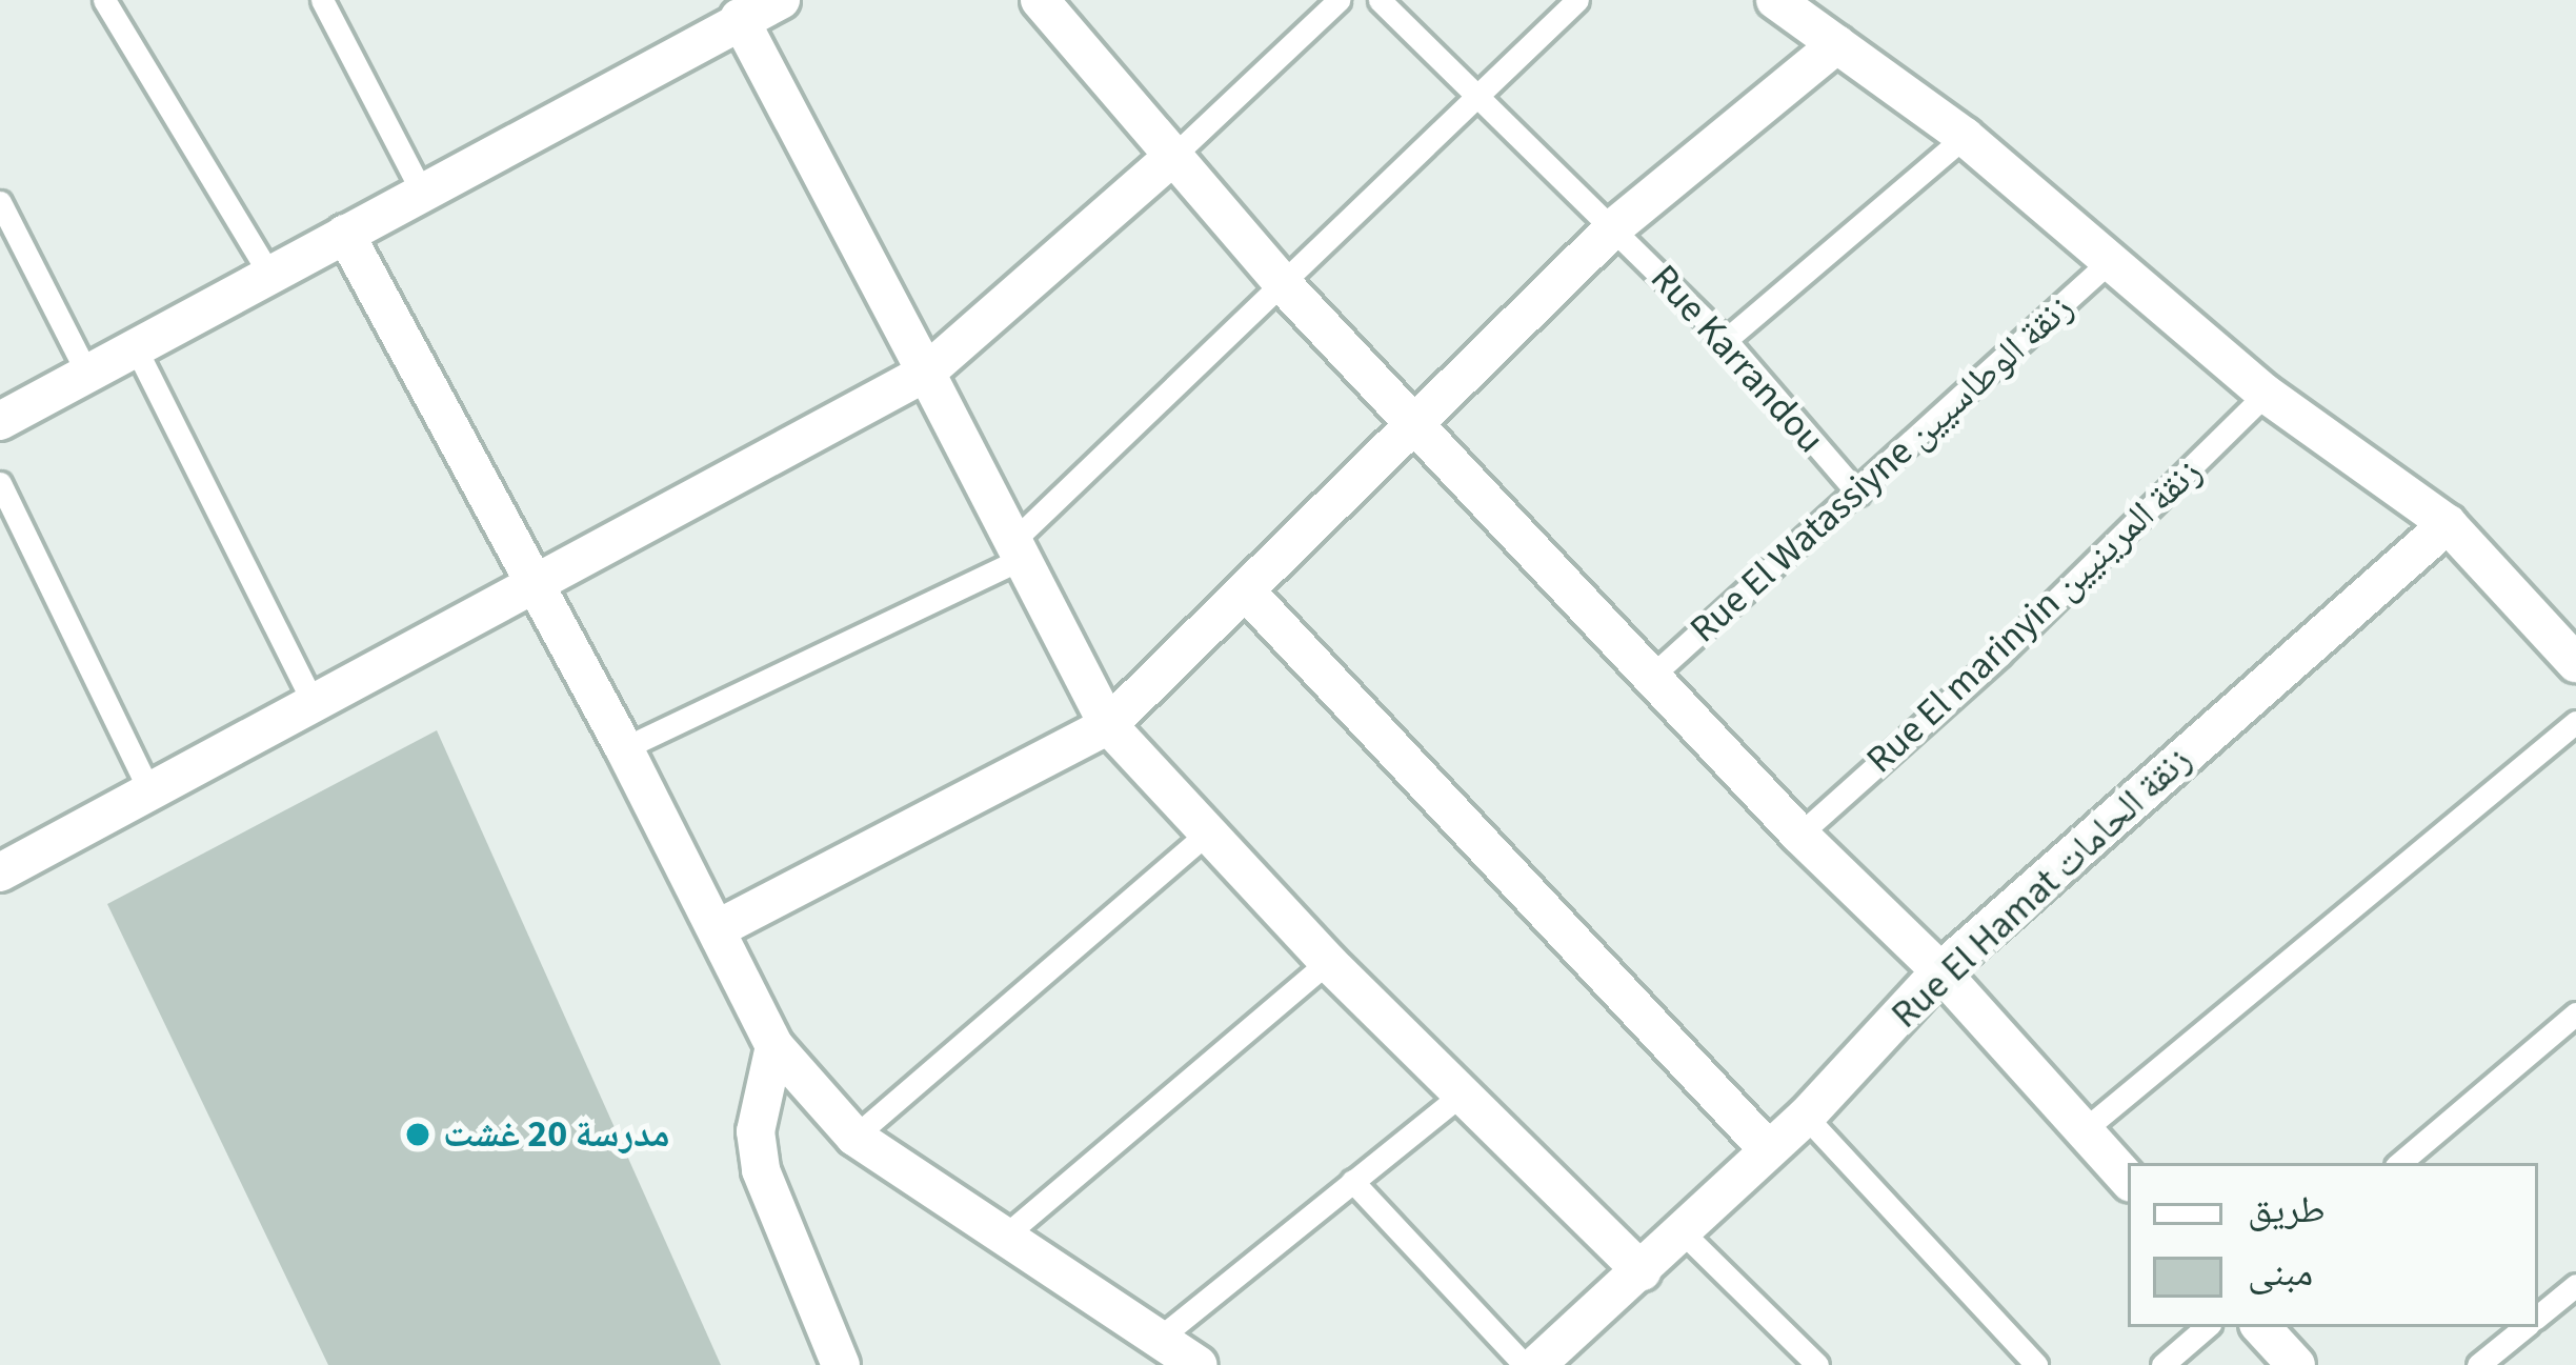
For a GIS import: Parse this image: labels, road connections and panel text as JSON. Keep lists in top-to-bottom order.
{
  "streets": {
    "street": ["Rue El Hamat زنقة الحامات"],
    "lane": ["Rue Karrandou", "Rue El Watassiyne زنقة الوطاسيين", "Rue El marinyin زنقة المرينيين"]
  },
  "crossings": [
    ["Rue Karrandou", "Rue El Watassiyne زنقة الوطاسيين"]
  ],
  "places": ["مدرسة 20 غشت"],
  "legend": ["طريق", "مبنى"]
}
